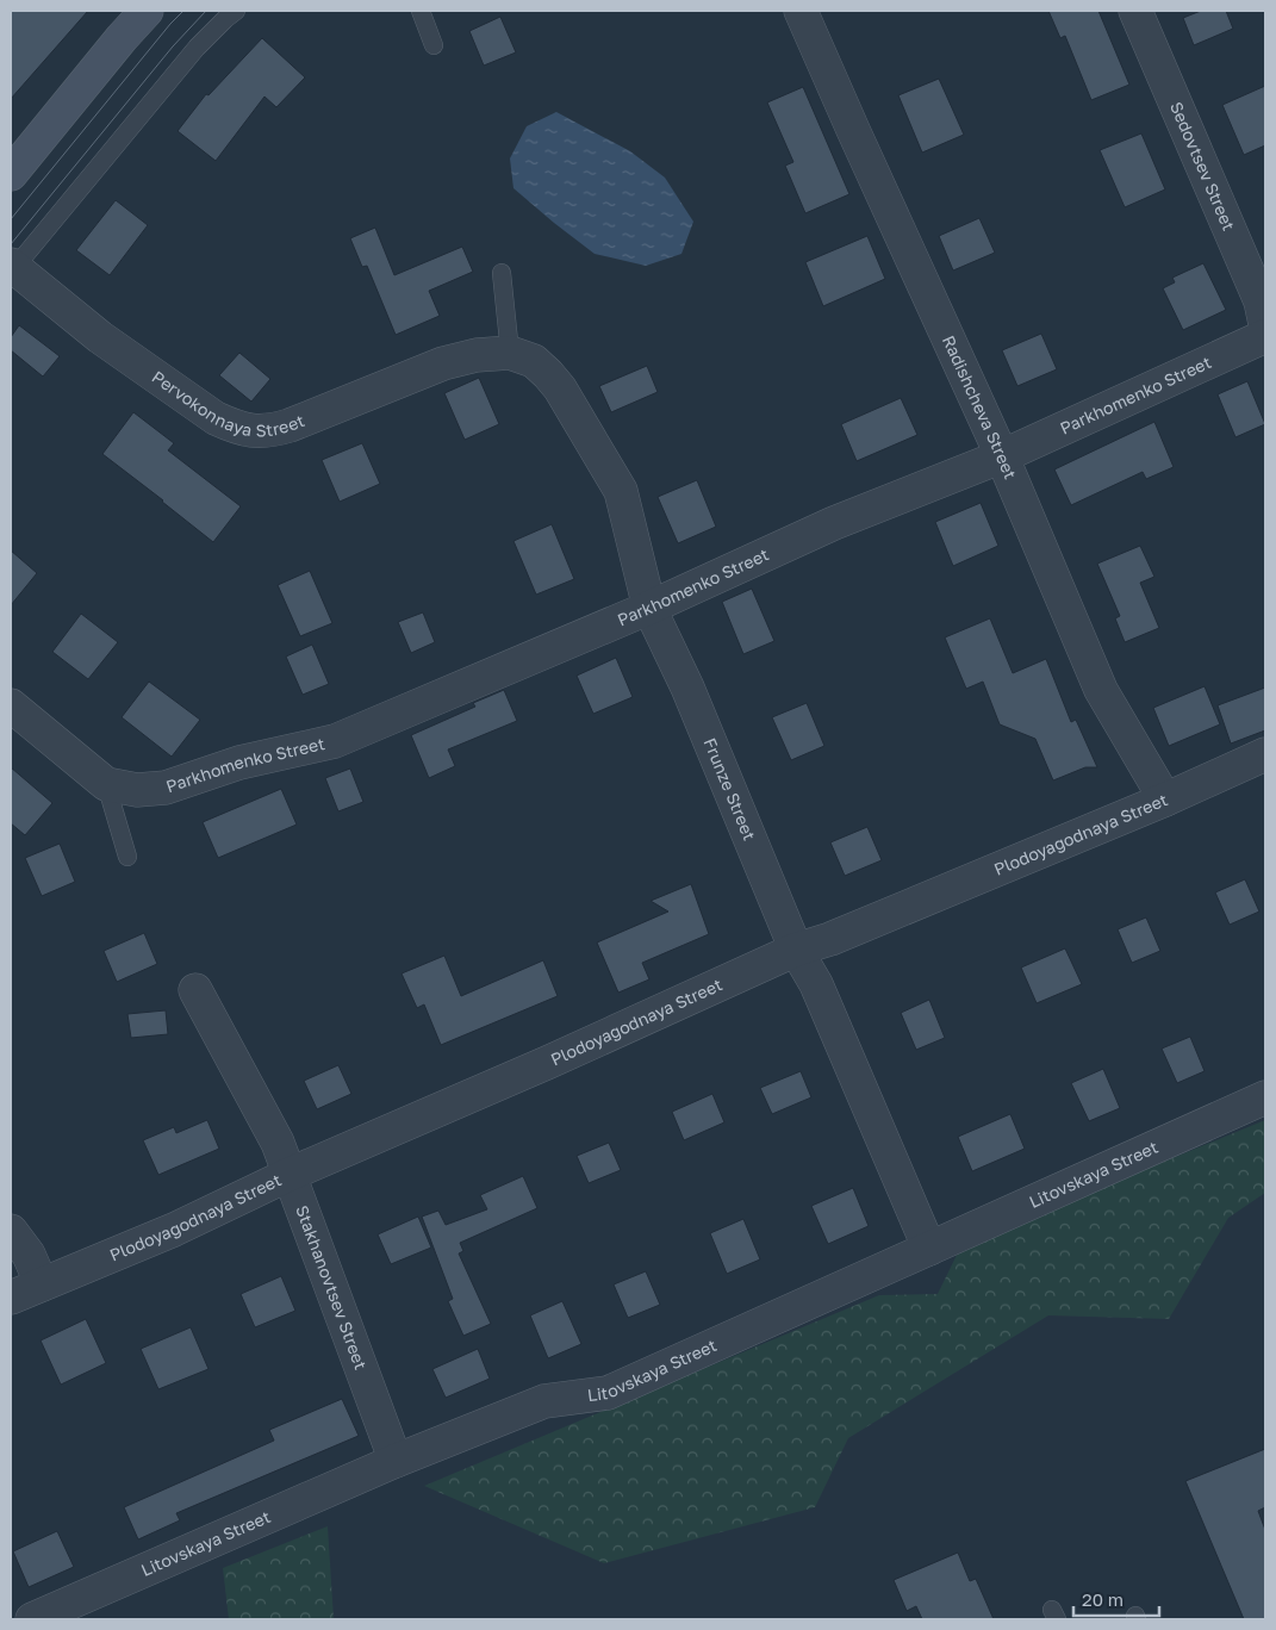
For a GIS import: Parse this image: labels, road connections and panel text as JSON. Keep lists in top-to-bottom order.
{
  "streets": {
    "street": [
      "Sedovtsev Street",
      "Pervokonnaya Street",
      "Parkhomenko Street",
      "Radishcheva Street",
      "Frunze Street",
      "Plodoyagodnaya Street",
      "Litovskaya Street",
      "Stakhanovtsev Street"
    ]
  },
  "crossings": [
    ["Pervokonnaya Street", "Frunze Street"],
    ["Parkhomenko Street", "Radishcheva Street"],
    ["Parkhomenko Street", "Frunze Street"],
    ["Radishcheva Street", "Plodoyagodnaya Street"],
    ["Frunze Street", "Plodoyagodnaya Street"],
    ["Frunze Street", "Litovskaya Street"],
    ["Plodoyagodnaya Street", "Stakhanovtsev Street"],
    ["Litovskaya Street", "Stakhanovtsev Street"]
  ],
  "scale_bar": "20 m"
}
